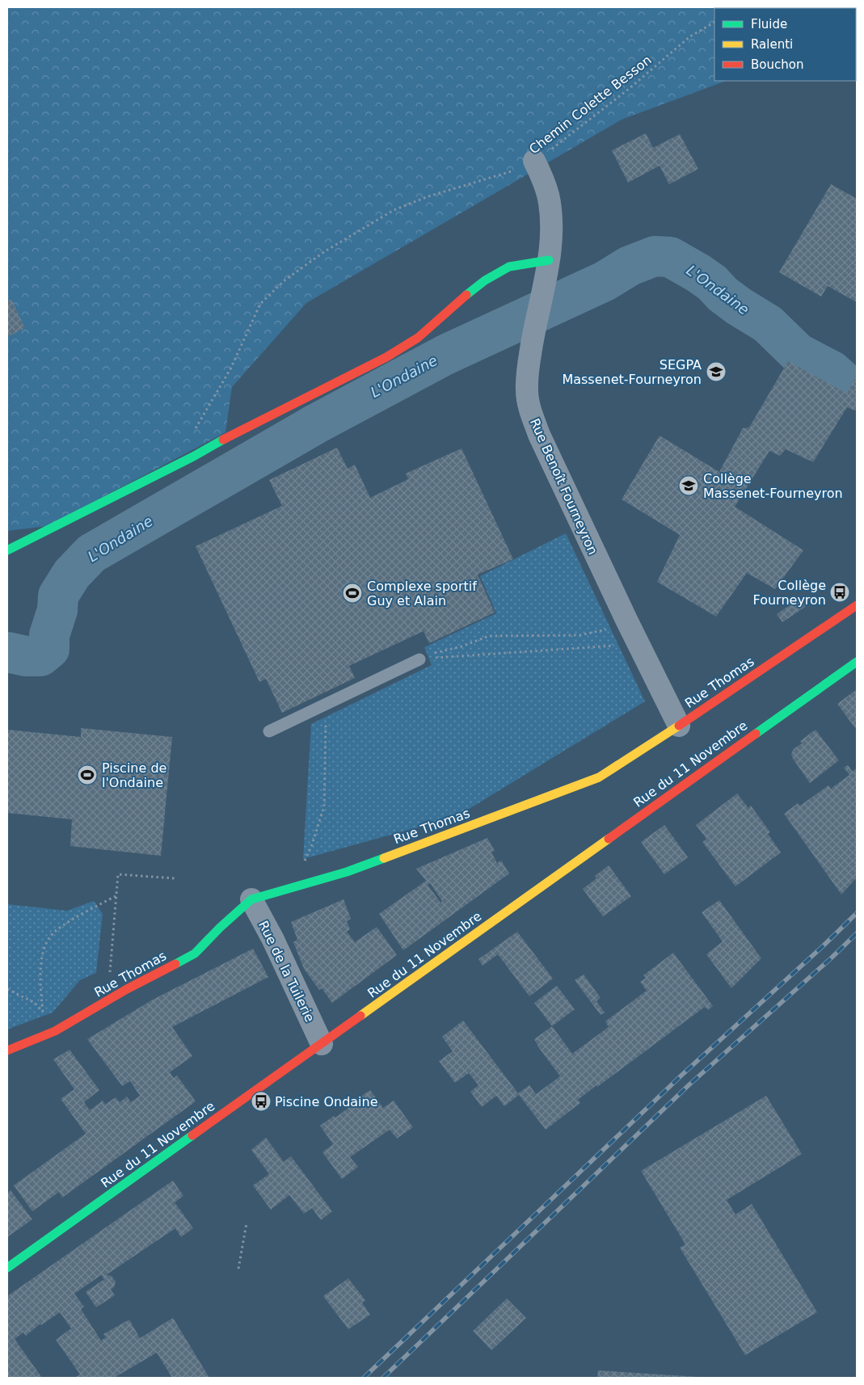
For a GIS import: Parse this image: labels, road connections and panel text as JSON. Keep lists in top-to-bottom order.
{
  "streets": {
    "main road": ["Rue Thomas", "Rue du 11 Novembre"],
    "street": ["Rue Benoît Fourneyron", "Rue de la Tuilerie"],
    "path": ["Chemin Colette Besson"]
  },
  "crossings": [
    ["Chemin Colette Besson", "Rue Benoît Fourneyron"],
    ["Rue Benoît Fourneyron", "Rue Thomas"],
    ["Rue Thomas", "Rue de la Tuilerie"],
    ["Rue du 11 Novembre", "Rue de la Tuilerie"]
  ],
  "water": ["L'Ondaine"],
  "places": {
    "school or university": ["SEGPA Massenet-Fourneyron", "Collège Massenet-Fourneyron"],
    "bus stop": ["Collège Fourneyron", "Piscine Ondaine"],
    "sports": ["Complexe sportif Guy et Alain", "Piscine de l'Ondaine"]
  },
  "legend": ["Fluide", "Ralenti", "Bouchon"]
}
